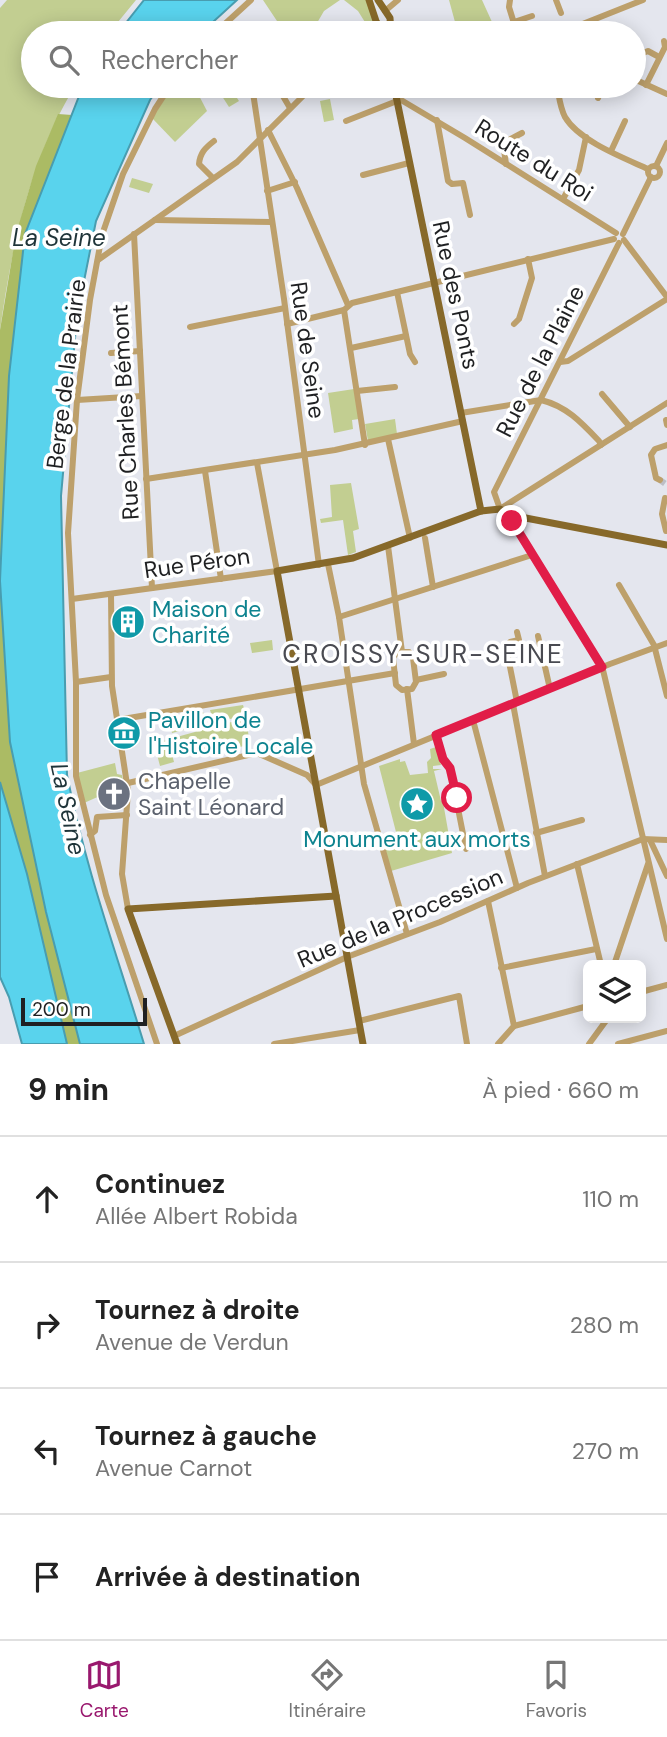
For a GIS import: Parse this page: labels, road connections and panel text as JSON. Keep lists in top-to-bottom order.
{
  "streets": {
    "main road": ["Rue des Ponts", "Rue Péron"],
    "street": [
      "Route du Roi",
      "Rue de Seine",
      "Rue de la Plaine",
      "Berge de la Prairie",
      "Rue Charles Bémont",
      "Rue de la Procession"
    ]
  },
  "crossings": [
    ["Route du Roi", "Rue des Ponts"],
    ["Route du Roi", "Rue de la Plaine"],
    ["Rue des Ponts", "Rue Péron"],
    ["Rue de Seine", "Rue Péron"],
    ["Rue de Seine", "Rue de la Procession"],
    ["Rue de la Plaine", "Rue Péron"],
    ["Berge de la Prairie", "Rue Péron"],
    ["Rue Charles Bémont", "Rue Péron"]
  ],
  "districts": ["CROISSY-SUR-SEINE"],
  "water": ["La Seine"],
  "places": {
    "building": ["Maison de Charité"],
    "museum": ["Pavillon de l'Histoire Locale"],
    "church": ["Chapelle Saint Léonard"],
    "place": ["Monument aux morts"]
  },
  "scale_bar": "200 m",
  "page": {
    "search": "Rechercher",
    "scale": "200 m",
    "heading": ["9 min", "À pied · 660 m"],
    "list": [
      ["Continuez", "Allée Albert Robida", "110 m"],
      ["Tournez à droite", "Avenue de Verdun", "280 m"],
      ["Tournez à gauche", "Avenue Carnot", "270 m"],
      "Arrivée à destination"
    ],
    "nav": ["Carte", "Itinéraire", "Favoris"]
  }
}
